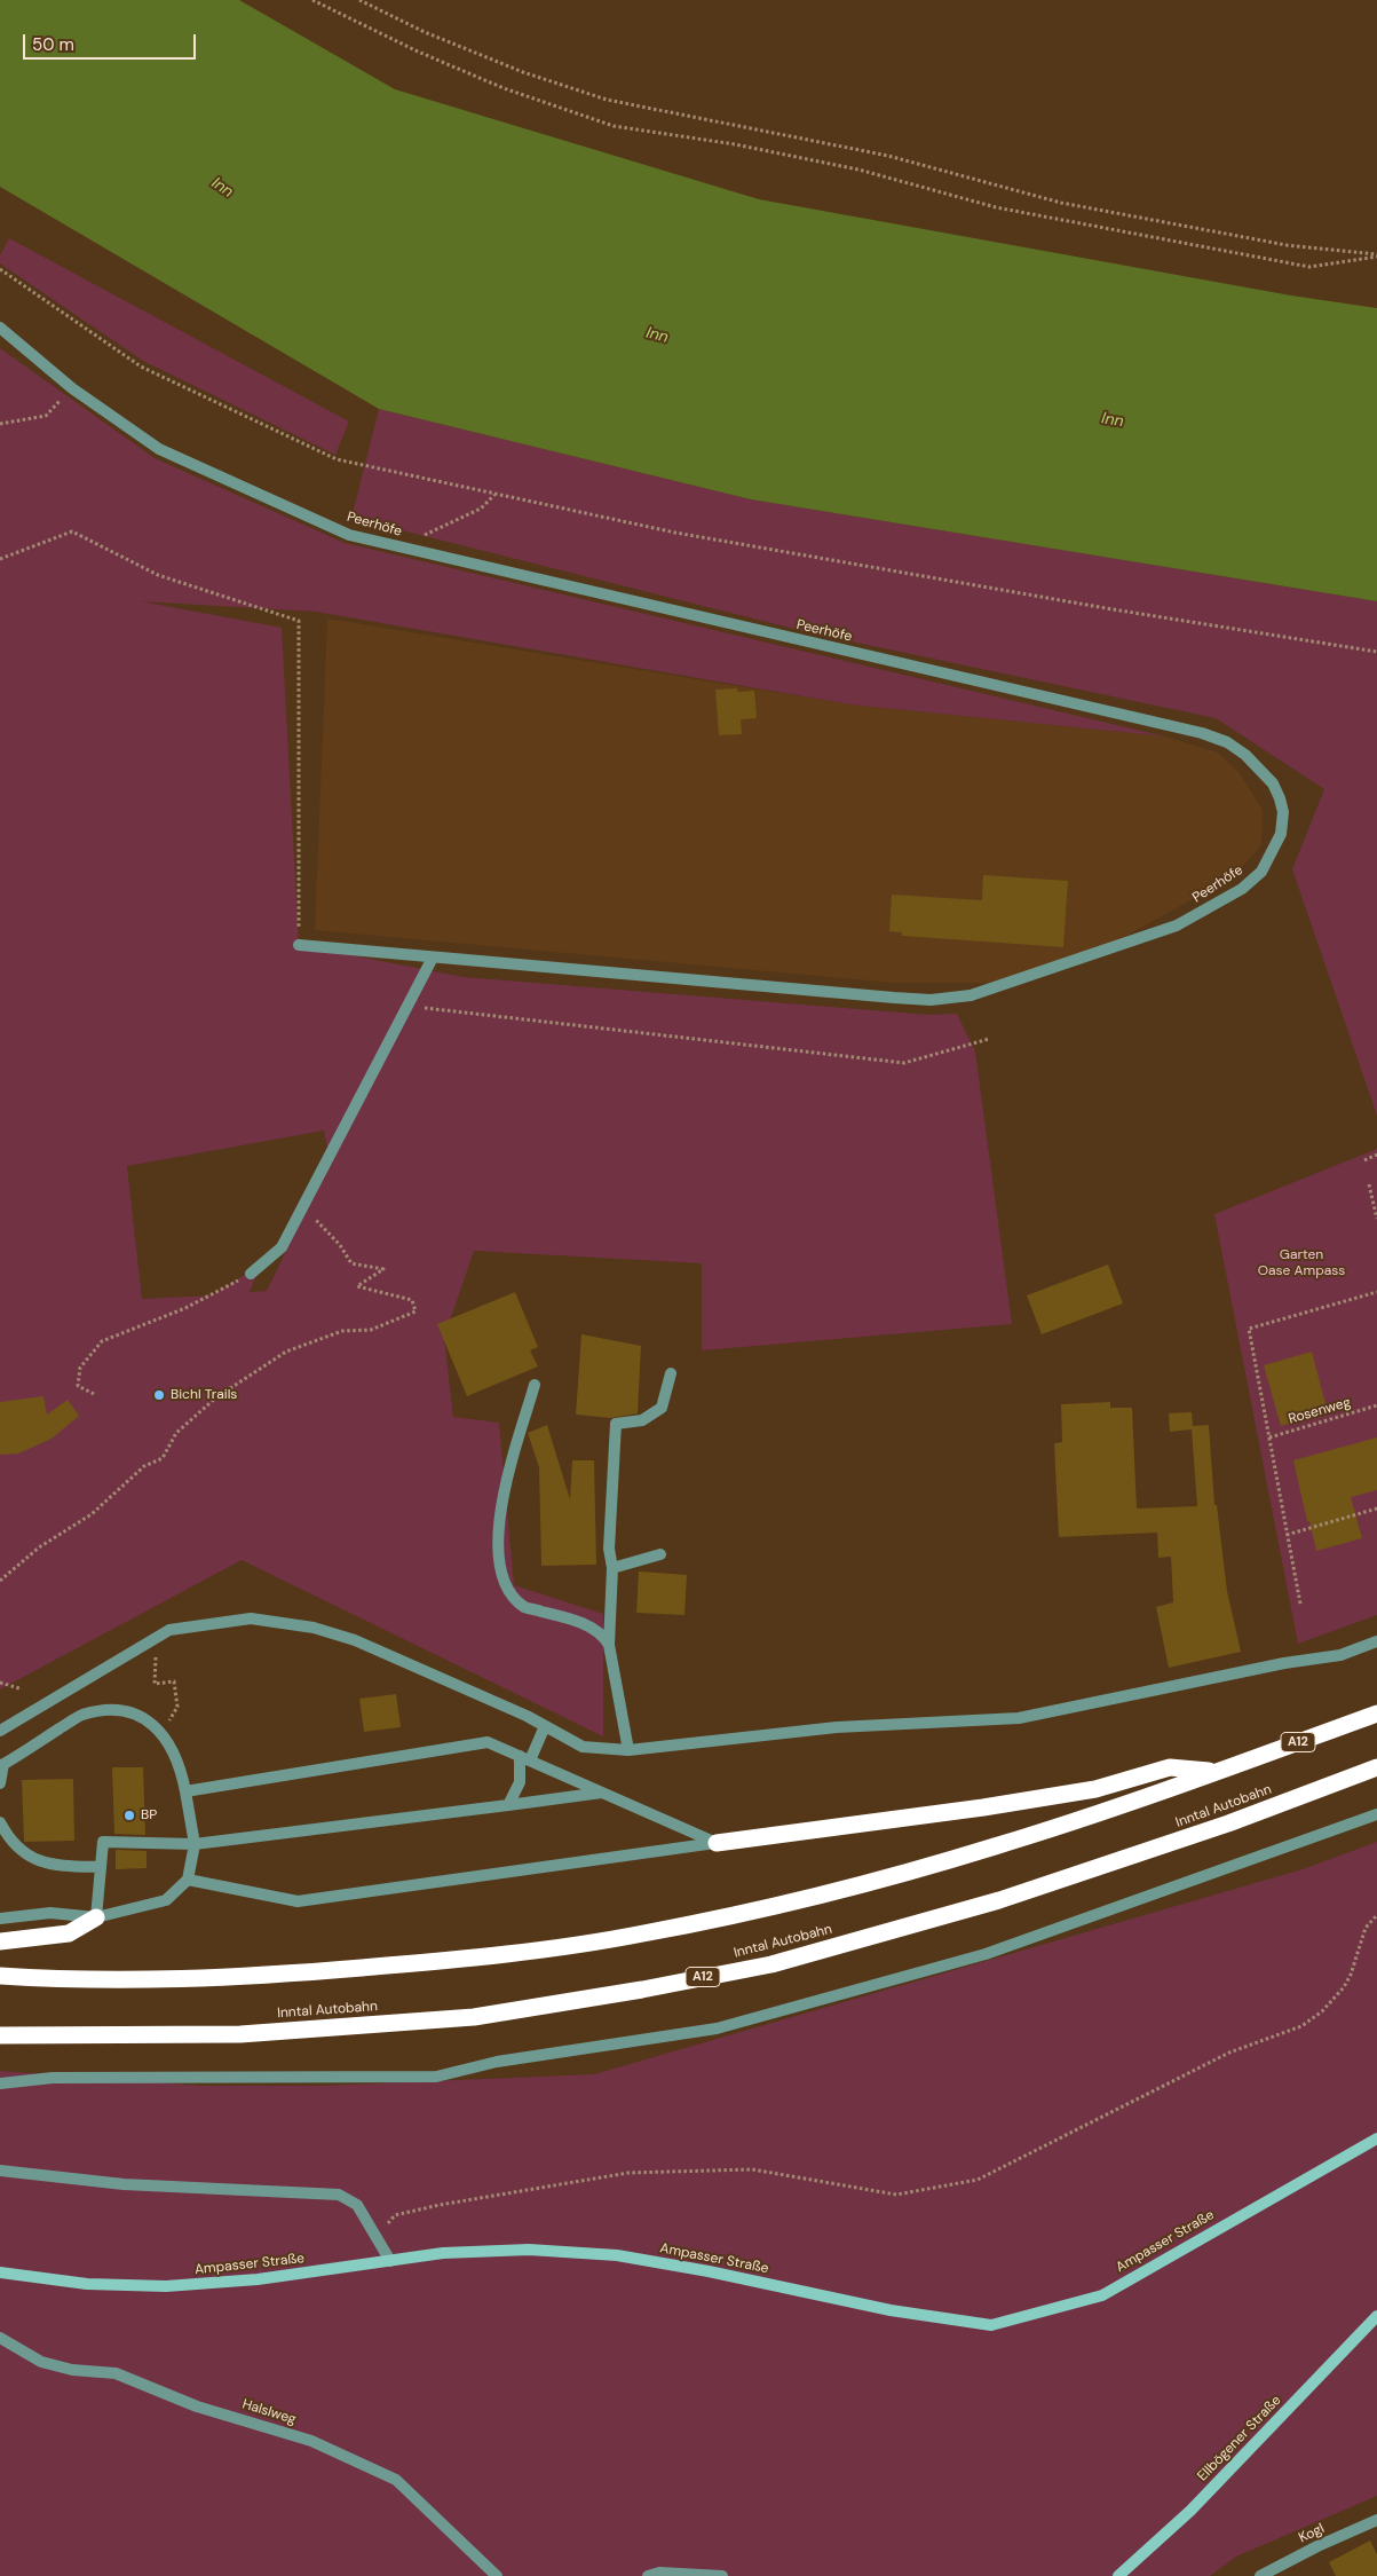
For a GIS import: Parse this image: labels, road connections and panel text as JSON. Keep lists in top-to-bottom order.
{
  "streets": {
    "highway": ["A12", "Inntal Autobahn"],
    "main road": ["Ampasser Straße", "Ellbögener Straße"],
    "street": ["Peerhöfe", "Halslweg", "Kogl"],
    "path": ["Rosenweg"]
  },
  "water": ["Inn"],
  "parks": ["Garten Oase Ampass"],
  "places": ["Bichl Trails", "BP"],
  "scale_bar": "50 m"
}
